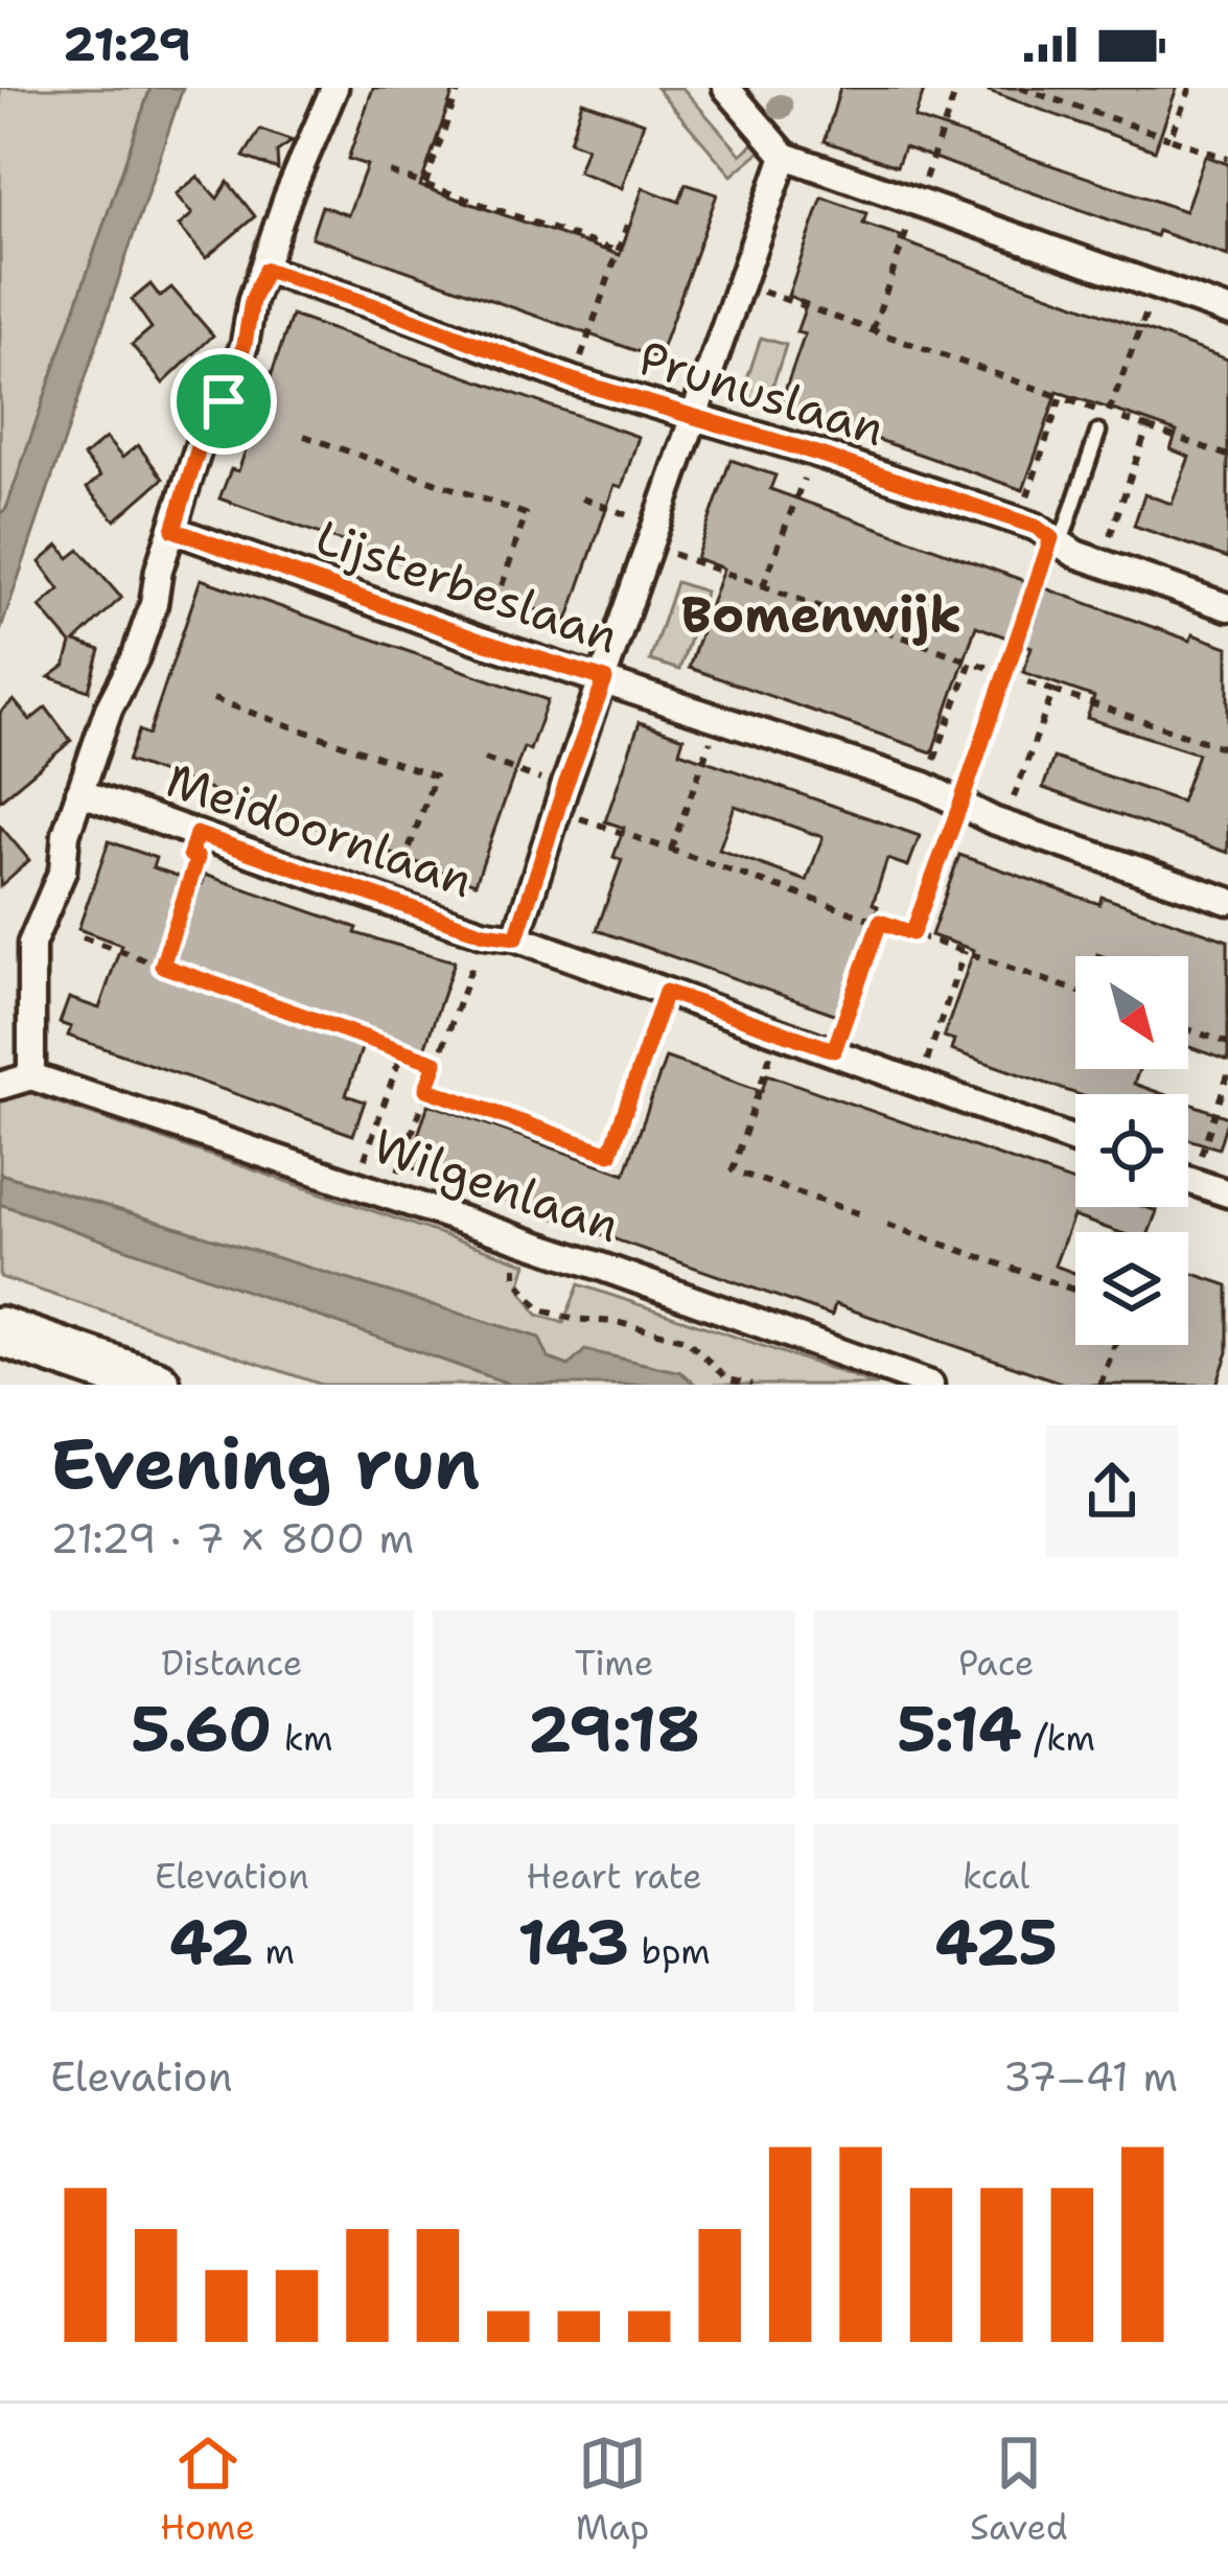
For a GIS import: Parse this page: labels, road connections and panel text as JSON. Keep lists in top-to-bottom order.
{
  "streets": {
    "street": [
      "Prunuslaan",
      "Lijsterbeslaan",
      "Meidoornlaan",
      "Wilgenlaan"
    ]
  },
  "districts": ["Bomenwijk"],
  "north": "bottom right",
  "page": {
    "status": "21:29",
    "heading": ["Evening run", "21:29 · 7 × 800 m"],
    "stats": [
      ["Distance", "5.60 km"],
      ["Time", "29:18"],
      ["Pace", "5:14 /km"],
      ["Elevation", "42 m"],
      ["Heart rate", "143 bpm"],
      ["kcal", "425"]
    ],
    "chart": ["Elevation", "37–41 m"],
    "tabs": ["Home", "Map", "Saved"]
  }
}
